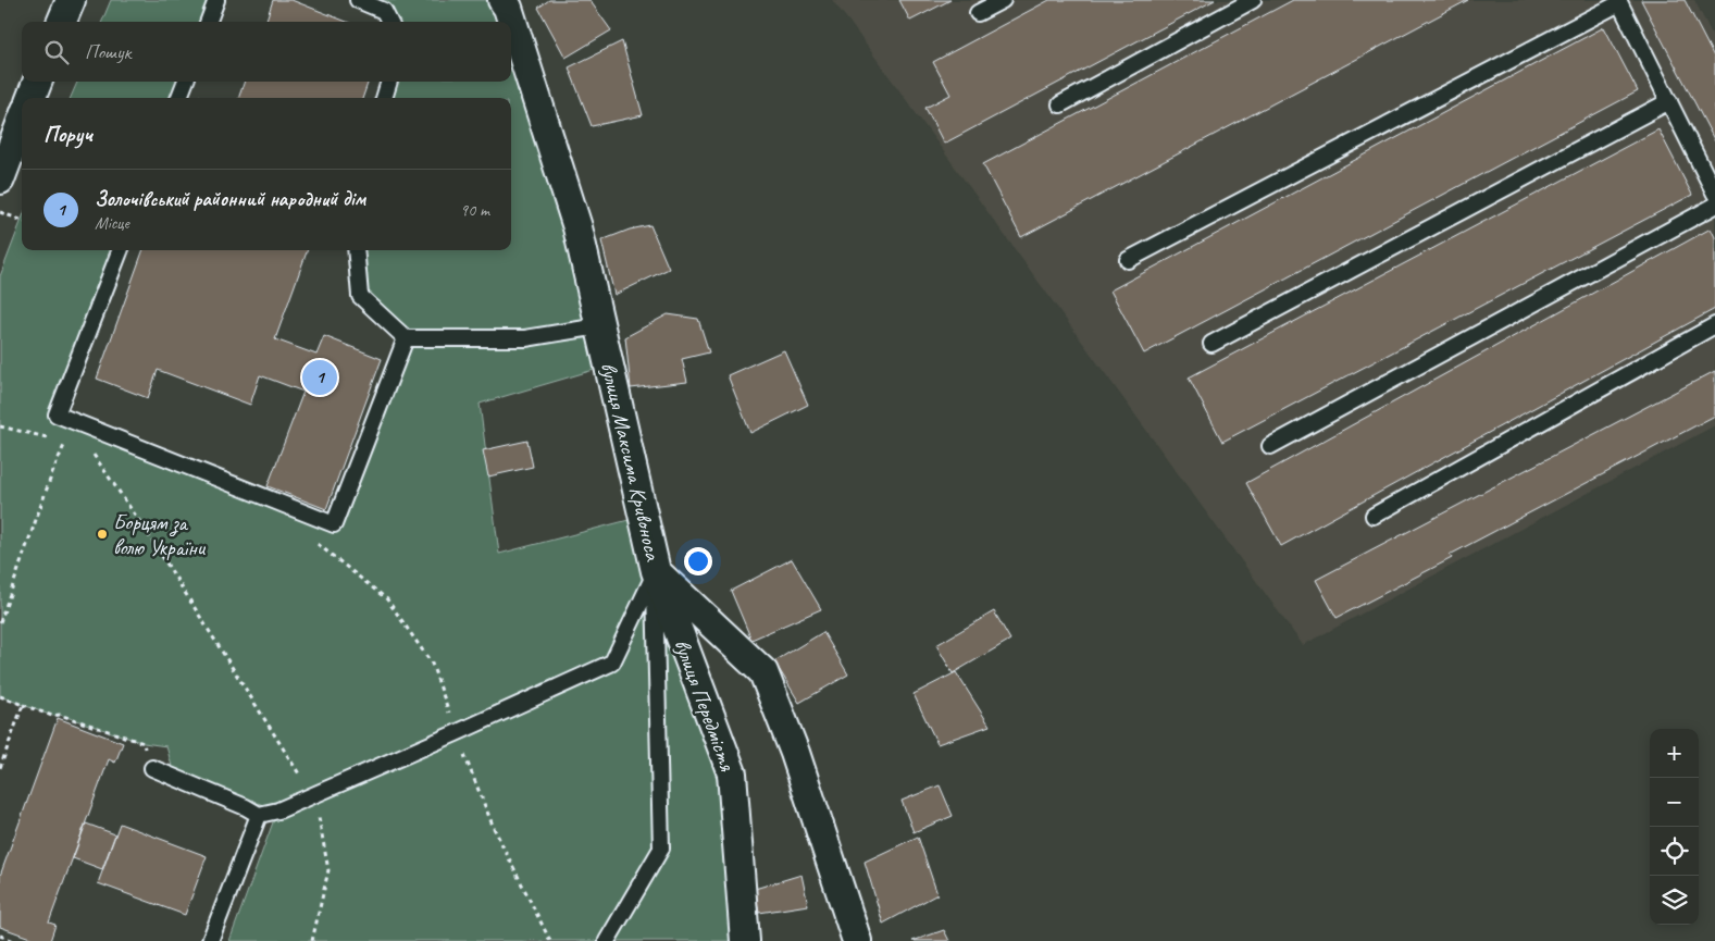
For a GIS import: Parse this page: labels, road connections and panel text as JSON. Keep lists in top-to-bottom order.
{
  "streets": {
    "street": ["вулиця Максима Кривоноса", "вулиця Передмістя"]
  },
  "crossings": [
    ["вулиця Максима Кривоноса", "вулиця Передмістя"]
  ],
  "places": ["Борцям за волю України"],
  "page": {
    "search": "Пошук",
    "heading": "Поруч",
    "list": [
      {
        "mark": "1",
        "name": "Золочівський районний народний дім",
        "note": "Місце",
        "value": "90 m"
      }
    ],
    "pins": "1",
    "map_buttons": ["+", "−"]
  }
}
